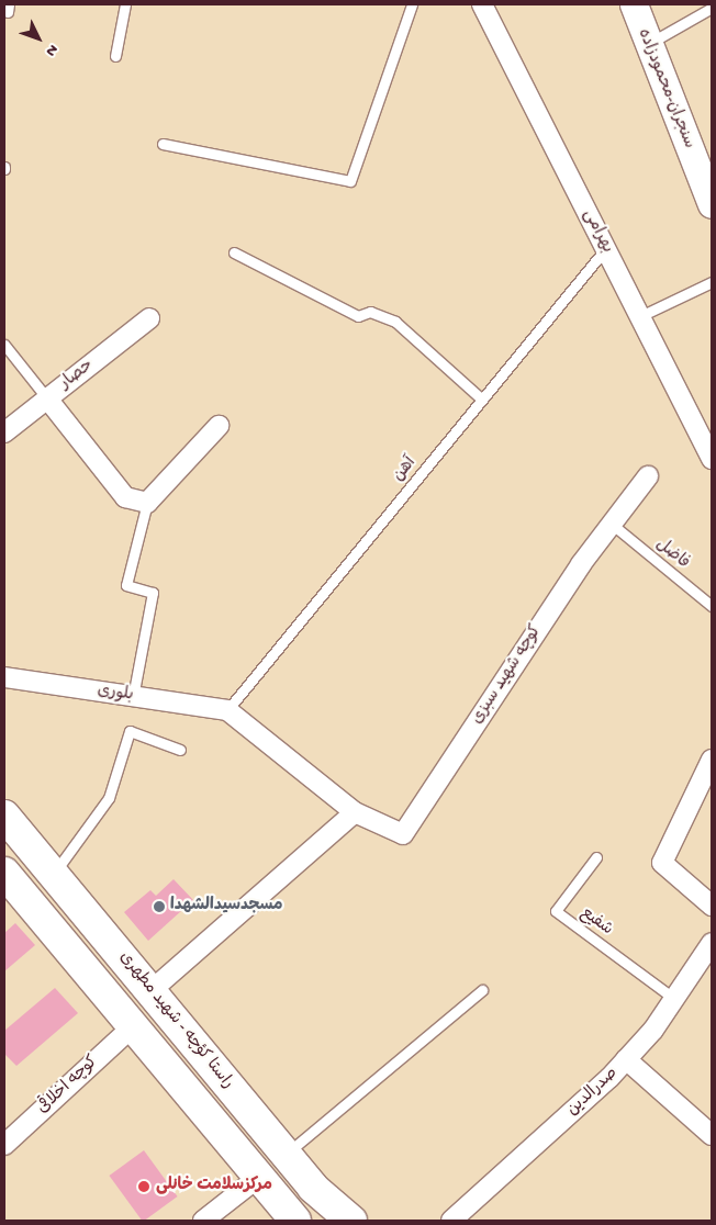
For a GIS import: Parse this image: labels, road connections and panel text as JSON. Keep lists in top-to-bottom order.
{
  "streets": {
    "main road": ["راستا کؤچه - شهید مطهری"],
    "street": [
      "سنجران-محمودزاده",
      "بهرامی",
      "حصار",
      "کوچه شهید سبزی",
      "بلوری",
      "کوچه اخلاقی",
      "صدرالدین"
    ],
    "lane": ["آهن", "فاضل", "شفیع"]
  },
  "crossings": [
    ["بهرامی", "آهن"],
    ["آهن", "کوچه شهید سبزی"],
    ["آهن", "بلوری"],
    ["فاضل", "کوچه شهید سبزی"],
    ["کوچه شهید سبزی", "بلوری"],
    ["شفیع", "صدرالدین"]
  ],
  "places": ["مسجدسیدالشهدا", "مرکزسلامت خانلی"],
  "north": "bottom right"
}
